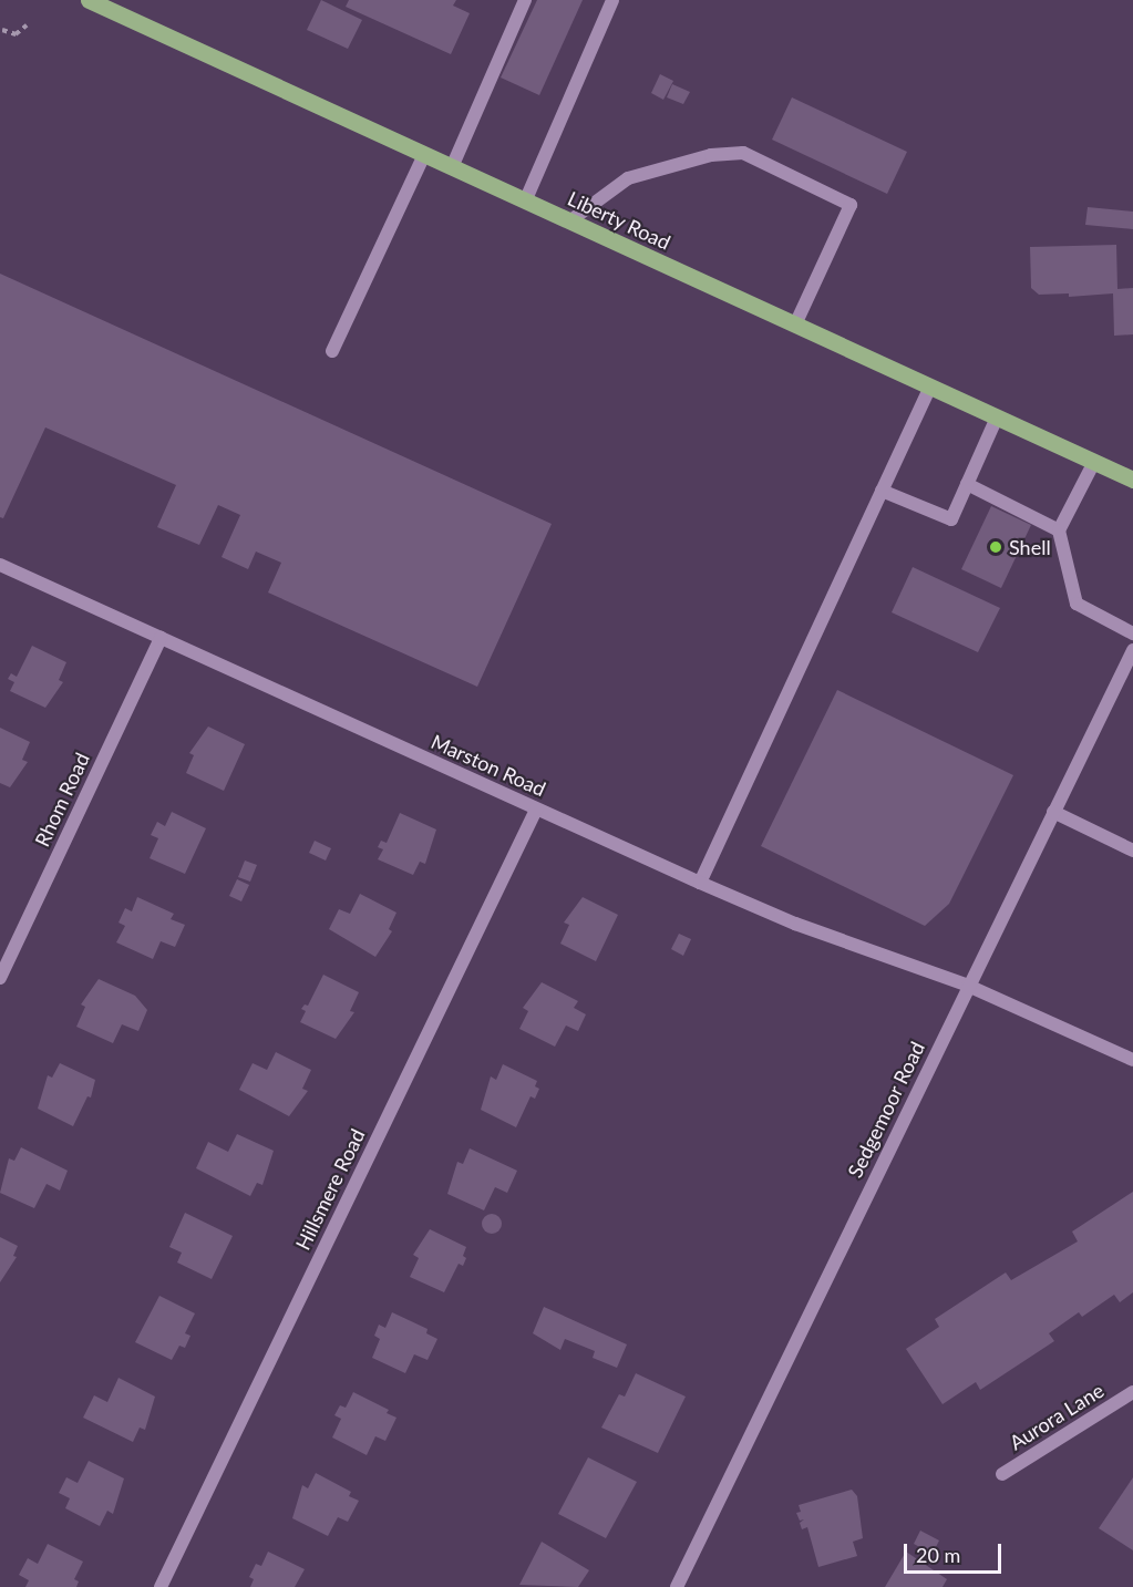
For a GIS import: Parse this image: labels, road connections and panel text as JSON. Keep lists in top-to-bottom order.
{
  "streets": {
    "main road": ["Liberty Road"],
    "street": [
      "Marston Road",
      "Rhom Road",
      "Sedgemoor Road",
      "Hillsmere Road",
      "Aurora Lane"
    ]
  },
  "crossings": [
    ["Marston Road", "Rhom Road"],
    ["Marston Road", "Sedgemoor Road"],
    ["Marston Road", "Hillsmere Road"]
  ],
  "places": ["Shell"],
  "scale_bar": "20 m"
}
